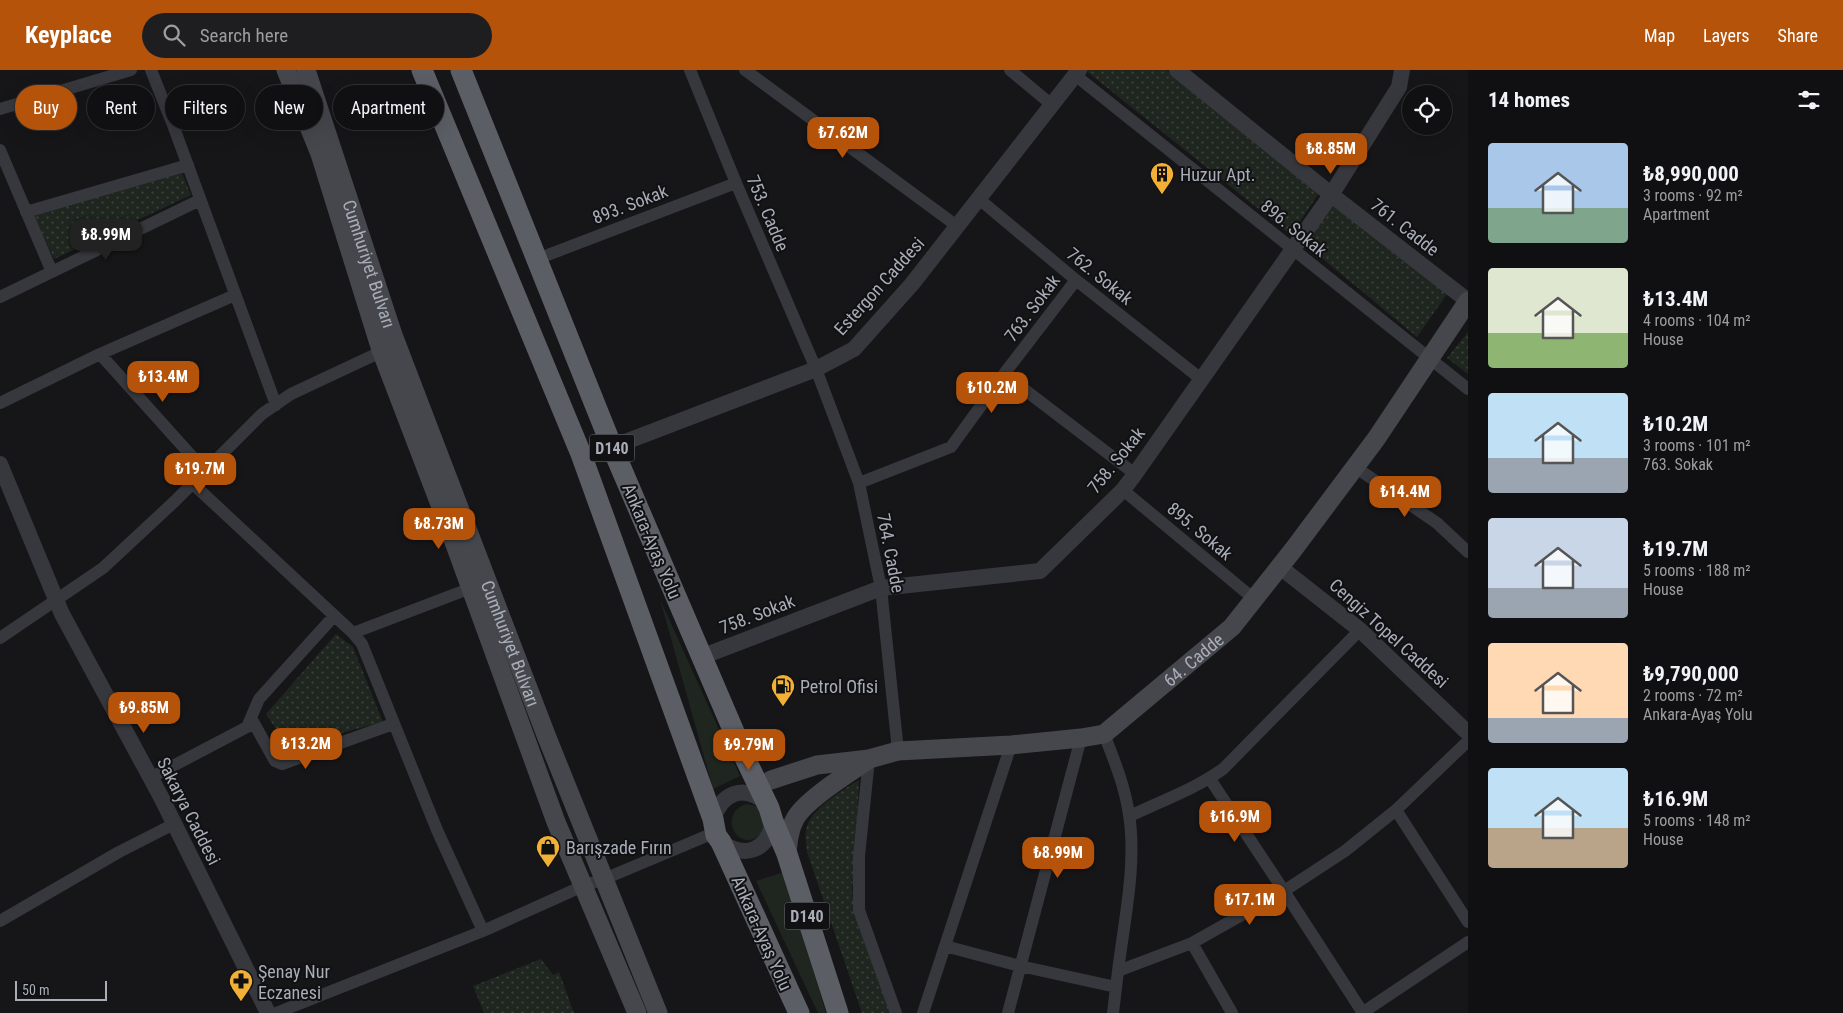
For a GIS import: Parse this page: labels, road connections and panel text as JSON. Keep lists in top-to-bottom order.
{
  "streets": {
    "highway": ["D140", "Ankara-Ayaş Yolu"],
    "main road": ["Cumhuriyet Bulvarı", "64. Cadde"],
    "street": [
      "893. Sokak",
      "753. Cadde",
      "761. Cadde",
      "896. Sokak",
      "762. Sokak",
      "Estergon Caddesi",
      "763. Sokak",
      "758. Sokak",
      "895. Sokak",
      "764. Cadde",
      "Cengiz Topel Caddesi",
      "Sakarya Caddesi"
    ]
  },
  "crossings": [
    ["893. Sokak", "753. Cadde"],
    ["893. Sokak", "Ankara-Ayaş Yolu"],
    ["753. Cadde", "Estergon Caddesi"],
    ["753. Cadde", "764. Cadde"],
    ["761. Cadde", "758. Sokak"],
    ["761. Cadde", "64. Cadde"],
    ["896. Sokak", "Estergon Caddesi"],
    ["896. Sokak", "758. Sokak"],
    ["896. Sokak", "64. Cadde"],
    ["762. Sokak", "Estergon Caddesi"],
    ["762. Sokak", "763. Sokak"],
    ["762. Sokak", "758. Sokak"],
    ["Estergon Caddesi", "Ankara-Ayaş Yolu"],
    ["Estergon Caddesi", "764. Cadde"],
    ["763. Sokak", "764. Cadde"],
    ["758. Sokak", "895. Sokak"],
    ["758. Sokak", "Ankara-Ayaş Yolu"],
    ["758. Sokak", "764. Cadde"],
    ["895. Sokak", "64. Cadde"],
    ["Cengiz Topel Caddesi", "64. Cadde"]
  ],
  "places": {
    "building": ["Huzur Apt."],
    "fuel station": ["Petrol Ofisi"],
    "shop": ["Barışzade Fırın"],
    "pharmacy": ["Şenay Nur Eczanesi"]
  },
  "scale_bar": "50 m",
  "page": {
    "header": "Keyplace",
    "search": "Search here",
    "nav": ["Map", "Layers", "Share"],
    "heading": "14 homes",
    "chip": [
      "Buy",
      "Rent",
      "Filters",
      "New",
      "Apartment"
    ],
    "price": [
      "₺7.62M",
      "₺8.85M",
      "₺8.99M",
      "₺13.4M",
      "₺10.2M",
      "₺19.7M",
      "₺14.4M",
      "₺8.73M",
      "₺9.85M",
      "₺13.2M",
      "₺9.79M",
      "₺16.9M",
      "₺8.99M",
      "₺17.1M"
    ],
    "list": [
      {
        "name": "₺8,990,000",
        "note": "3 rooms · 92 m² · Apartment"
      },
      {
        "name": "₺13.4M",
        "note": "4 rooms · 104 m² · House"
      },
      {
        "name": "₺10.2M",
        "note": "3 rooms · 101 m² · 763. Sokak"
      },
      {
        "name": "₺19.7M",
        "note": "5 rooms · 188 m² · House"
      },
      {
        "name": "₺9,790,000",
        "note": "2 rooms · 72 m² · Ankara-Ayaş Yolu"
      },
      {
        "name": "₺16.9M",
        "note": "5 rooms · 148 m² · House"
      }
    ],
    "scale": "50 m"
  }
}
